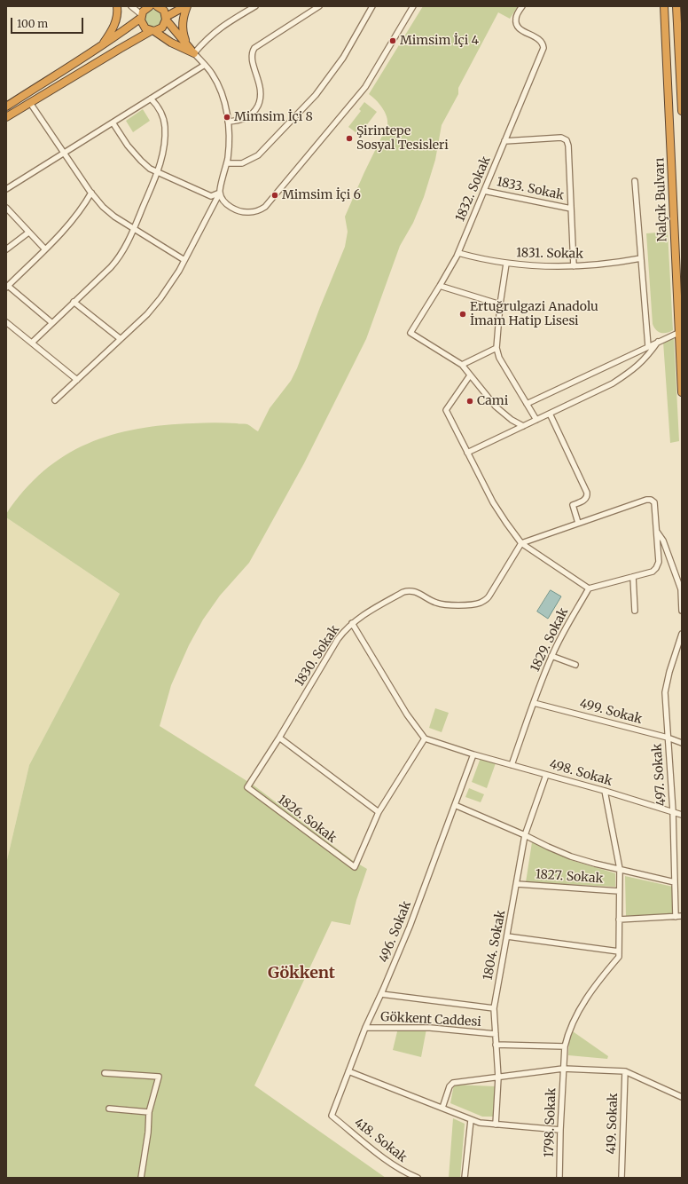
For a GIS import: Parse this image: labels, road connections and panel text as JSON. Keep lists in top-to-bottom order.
{
  "streets": {
    "highway": ["Nalçık Bulvarı"],
    "street": [
      "1832. Sokak",
      "1833. Sokak",
      "1831. Sokak",
      "1829. Sokak",
      "1830. Sokak",
      "499. Sokak",
      "498. Sokak",
      "497. Sokak",
      "1826. Sokak",
      "1827. Sokak",
      "496. Sokak",
      "1804. Sokak",
      "Gökkent Caddesi",
      "1798. Sokak",
      "419. Sokak",
      "418. Sokak"
    ]
  },
  "crossings": [
    ["1832. Sokak", "1833. Sokak"],
    ["1832. Sokak", "1831. Sokak"],
    ["1829. Sokak", "499. Sokak"],
    ["1829. Sokak", "498. Sokak"],
    ["1830. Sokak", "1826. Sokak"],
    ["499. Sokak", "497. Sokak"],
    ["498. Sokak", "497. Sokak"],
    ["498. Sokak", "496. Sokak"],
    ["498. Sokak", "1804. Sokak"],
    ["1827. Sokak", "1804. Sokak"],
    ["496. Sokak", "Gökkent Caddesi"],
    ["496. Sokak", "418. Sokak"],
    ["1804. Sokak", "Gökkent Caddesi"]
  ],
  "districts": ["Gökkent"],
  "places": [
    "Mimsim İçi 4",
    "Mimsim İçi 8",
    "Şirintepe Sosyal Tesisleri",
    "Mimsim İçi 6",
    "Ertuğrulgazi Anadolu İmam Hatip Lisesi",
    "Cami"
  ],
  "scale_bar": "100 m"
}
